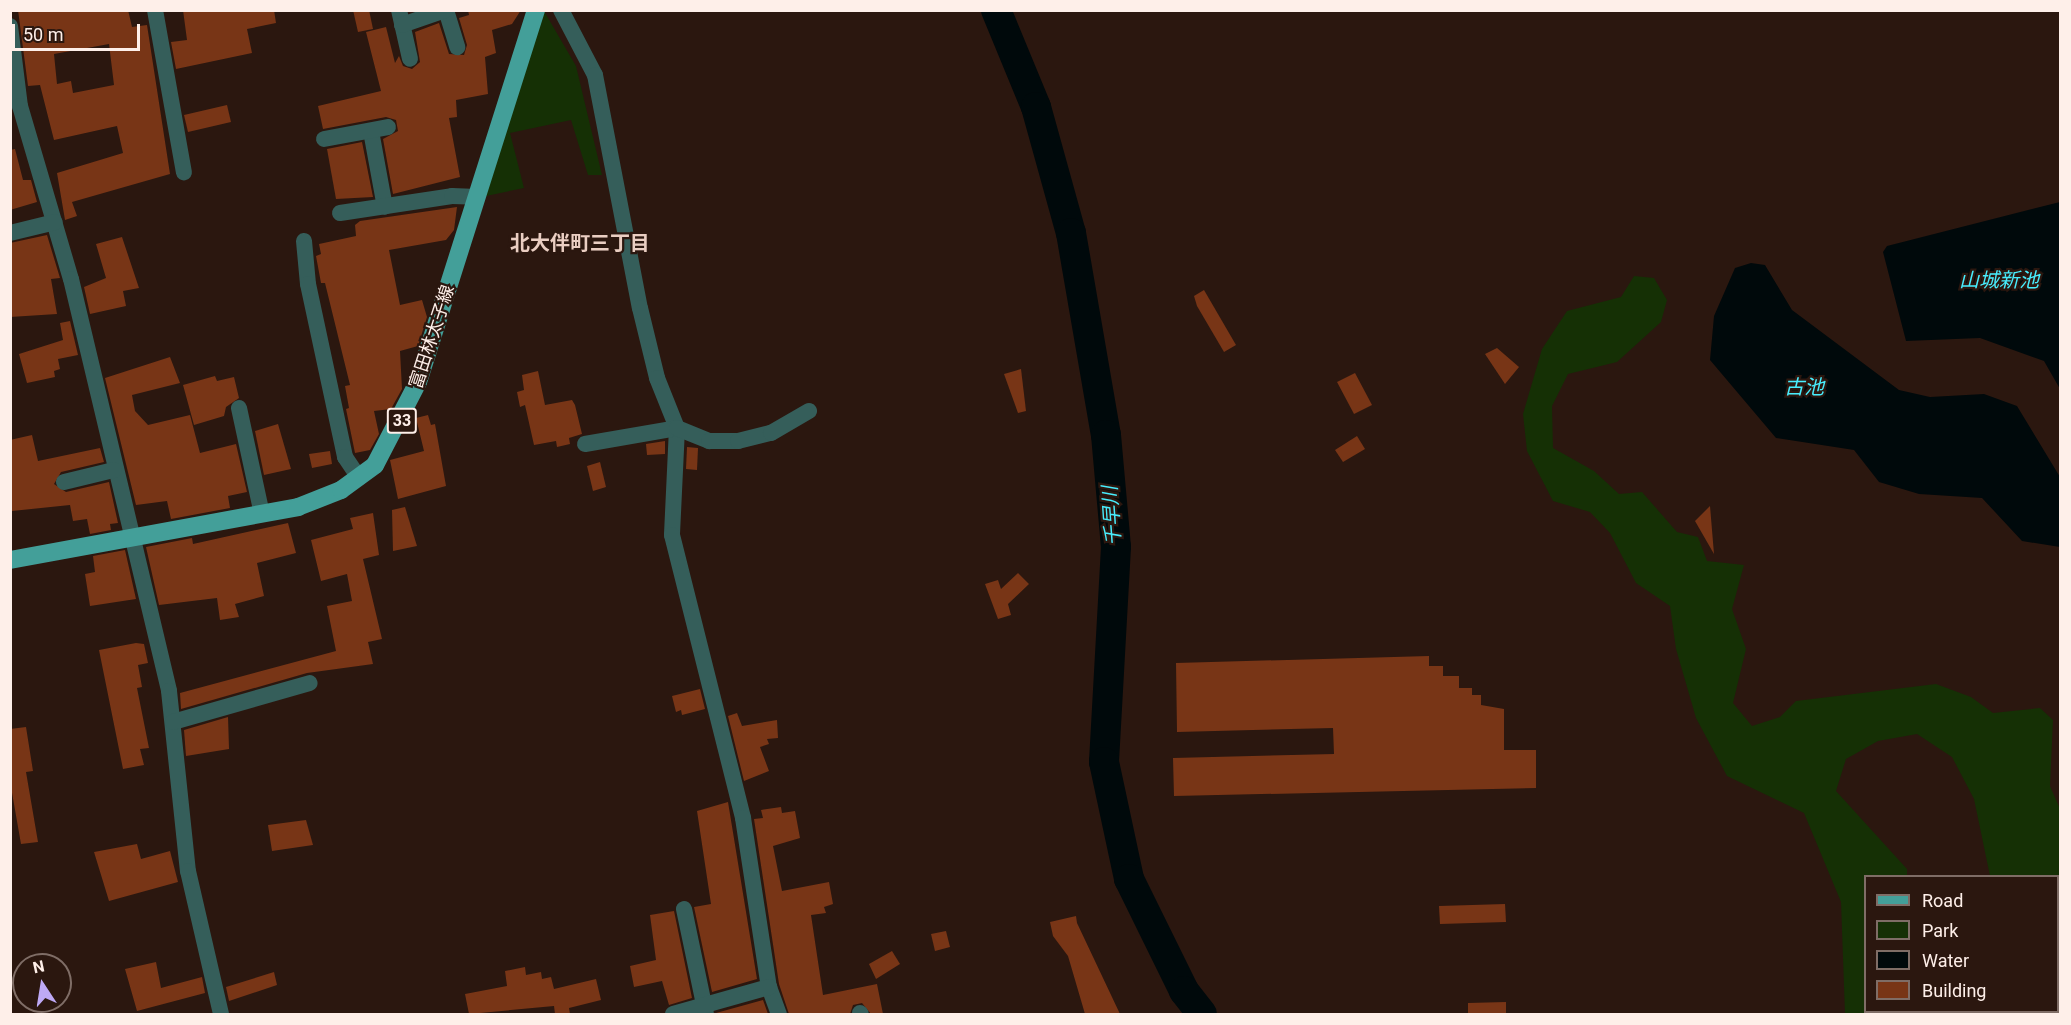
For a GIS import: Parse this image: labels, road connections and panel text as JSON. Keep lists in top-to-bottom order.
{
  "streets": {
    "main road": ["富田林太子線", "33"]
  },
  "districts": ["北大伴町三丁目"],
  "water": ["山城新池", "古池", "千早川"],
  "legend": [
    "Road",
    "Park",
    "Water",
    "Building"
  ],
  "scale_bar": "50 m",
  "north": "top"
}
